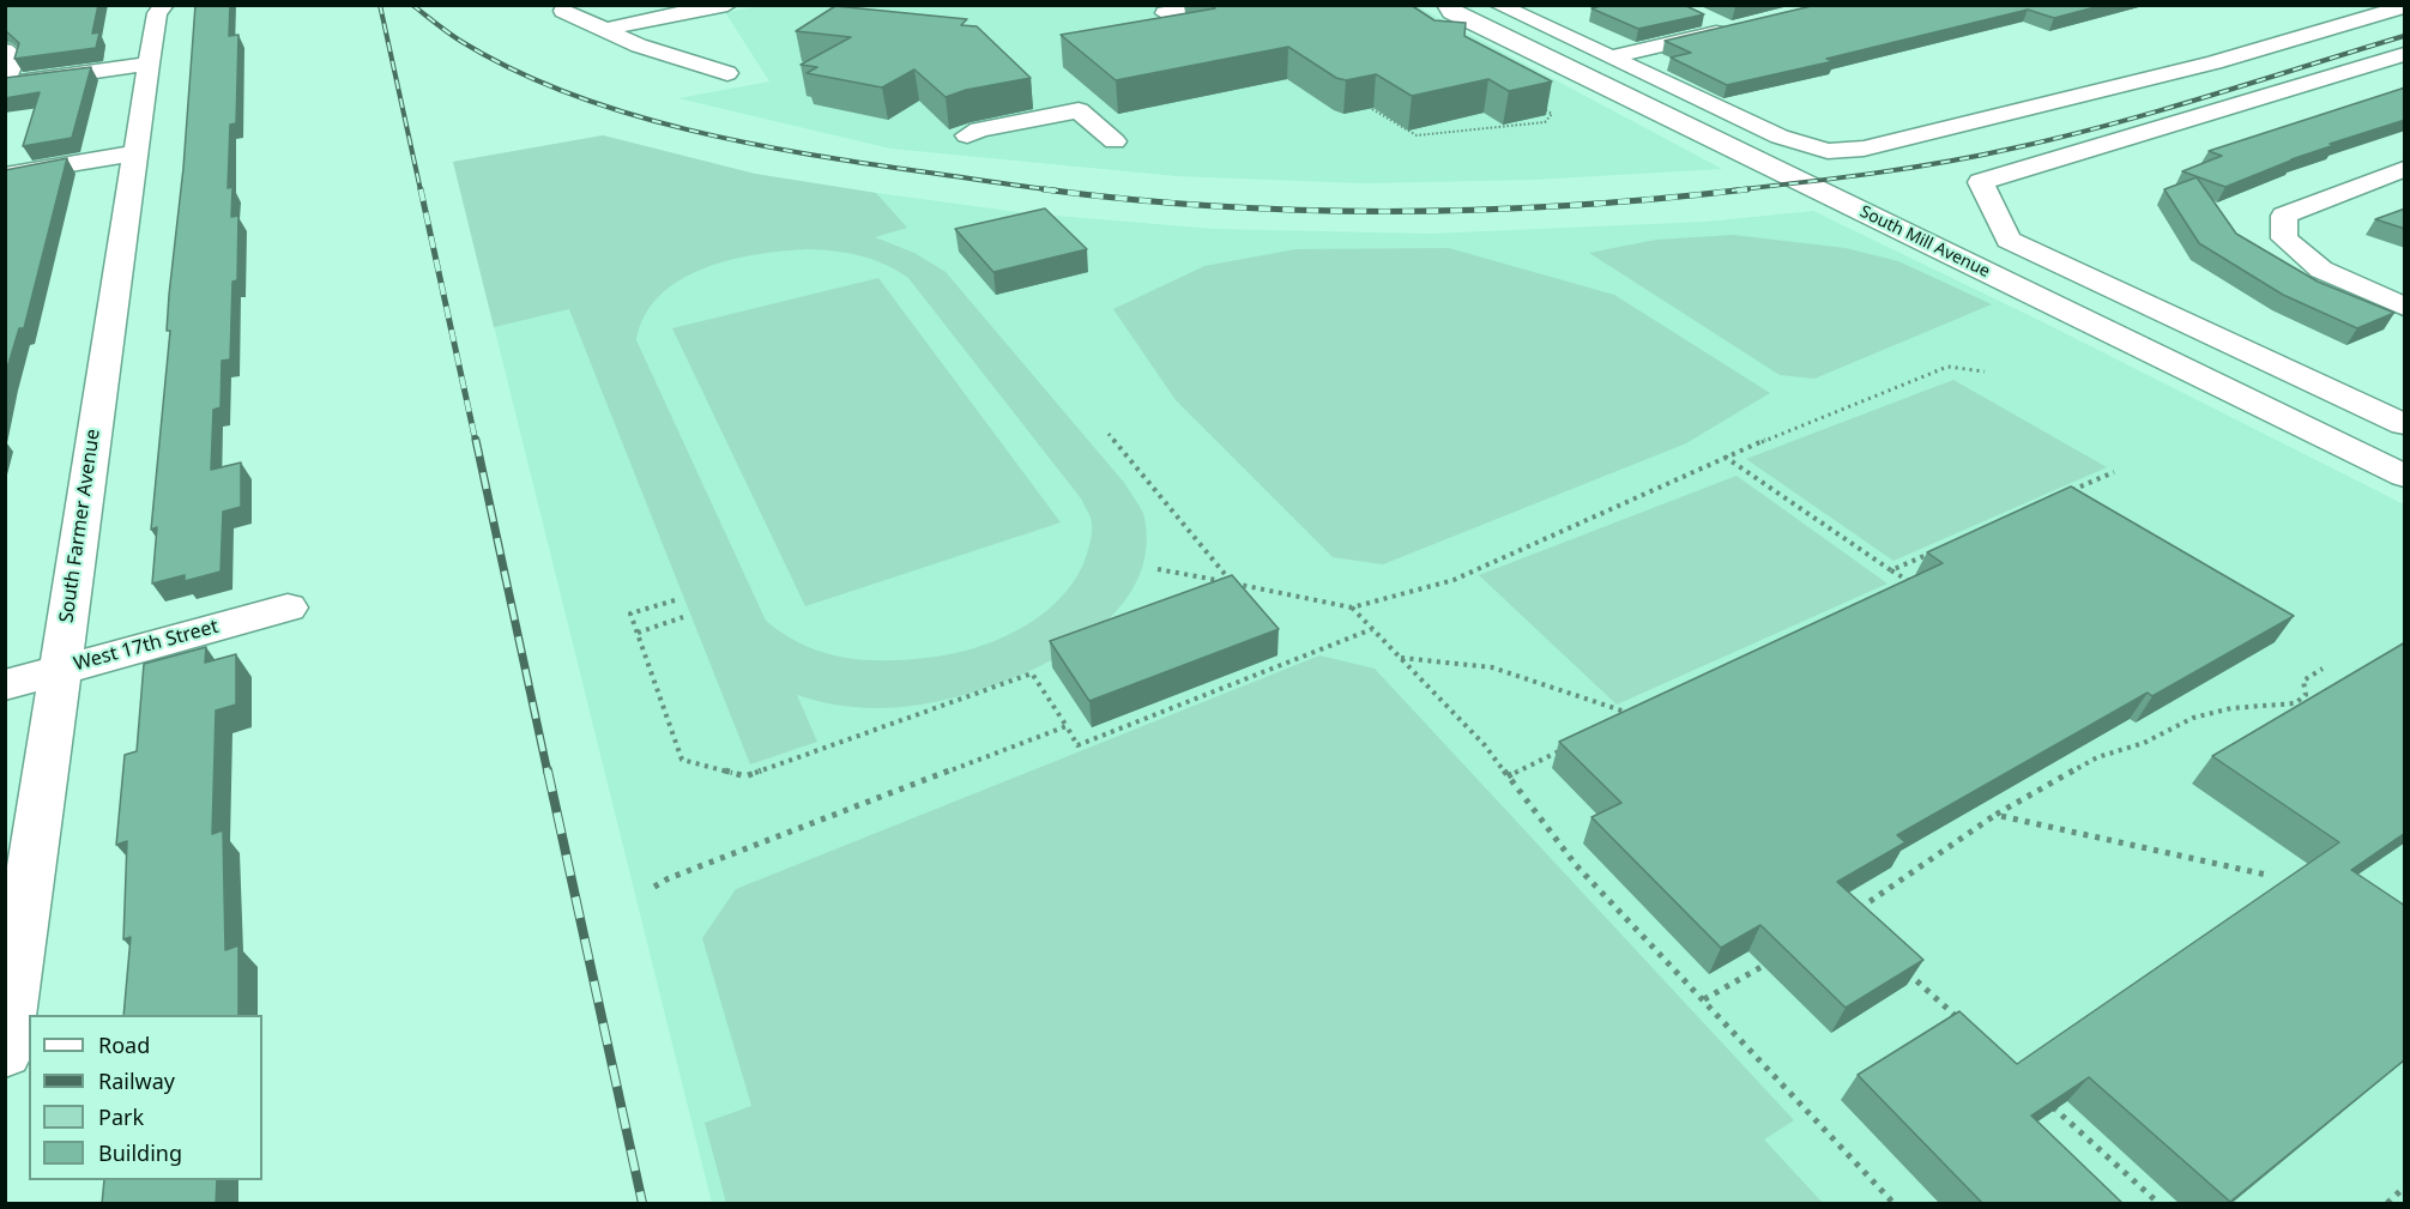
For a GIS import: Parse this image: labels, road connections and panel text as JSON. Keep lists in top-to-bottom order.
{
  "streets": {
    "street": ["South Mill Avenue", "South Farmer Avenue", "West 17th Street"]
  },
  "crossings": [
    ["South Farmer Avenue", "West 17th Street"]
  ],
  "legend": [
    "Road",
    "Railway",
    "Park",
    "Building"
  ]
}
